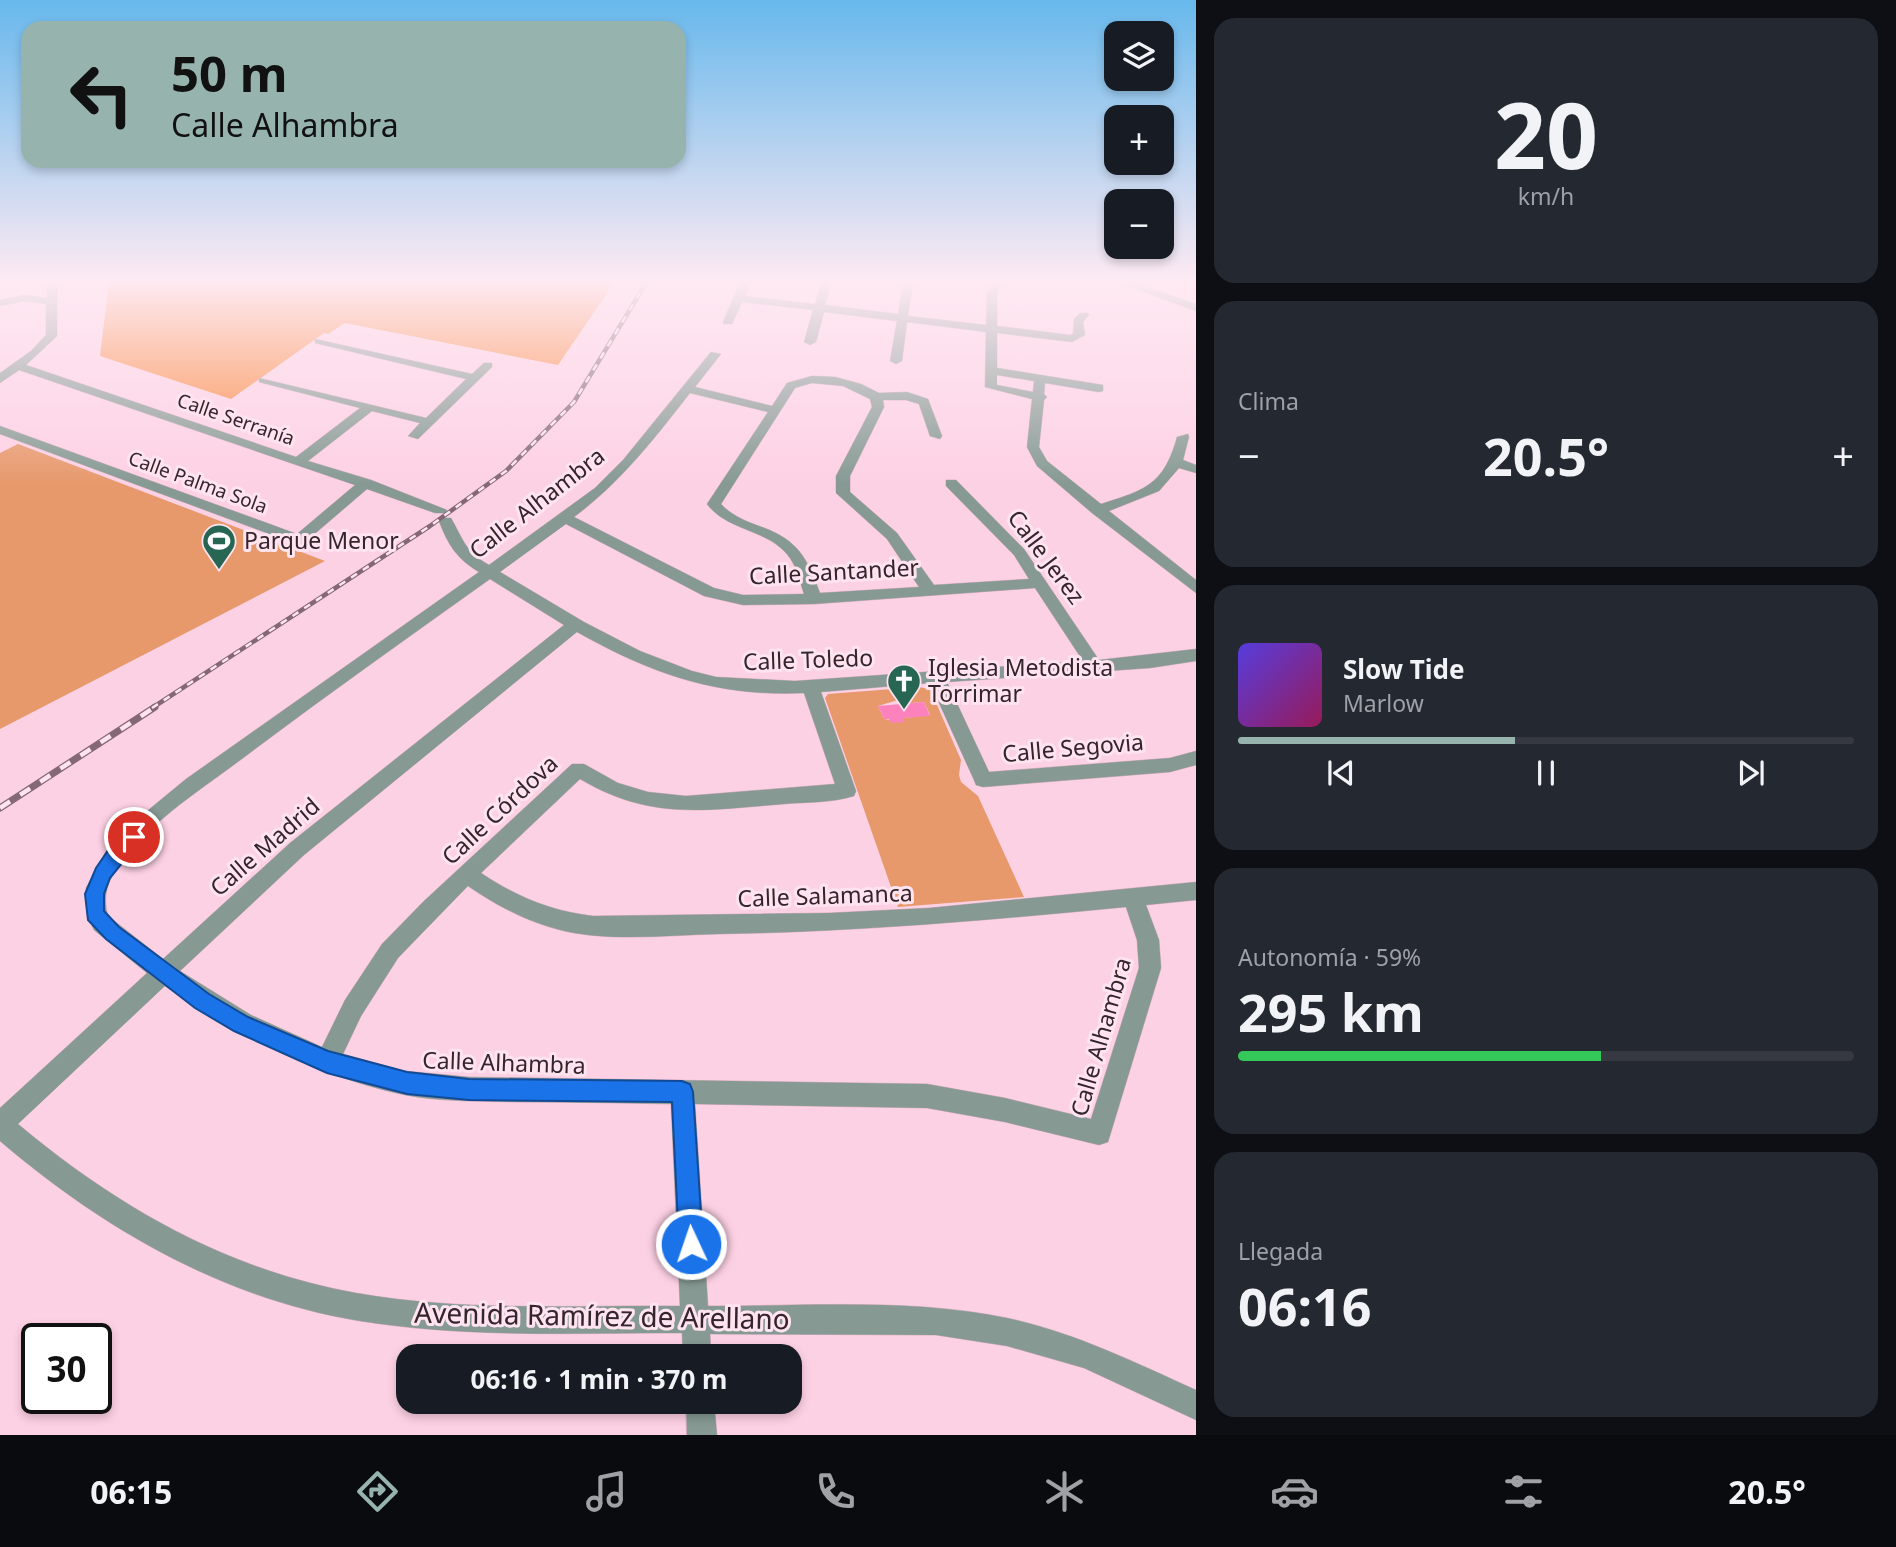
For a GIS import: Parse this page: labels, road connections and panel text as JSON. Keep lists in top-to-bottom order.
{
  "streets": {
    "street": [
      "Calle Serranía",
      "Calle Palma Sola",
      "Calle Alhambra",
      "Calle Jerez",
      "Calle Santander",
      "Calle Toledo",
      "Calle Segovia",
      "Calle Córdova",
      "Calle Madrid",
      "Calle Salamanca",
      "Avenida Ramírez de Arellano"
    ]
  },
  "crossings": [
    ["Calle Serranía", "Calle Palma Sola"],
    ["Calle Serranía", "Calle Toledo"],
    ["Calle Alhambra", "Calle Santander"],
    ["Calle Alhambra", "Calle Toledo"],
    ["Calle Alhambra", "Calle Córdova"],
    ["Calle Alhambra", "Calle Madrid"],
    ["Calle Alhambra", "Calle Salamanca"],
    ["Calle Jerez", "Calle Santander"],
    ["Calle Jerez", "Calle Toledo"],
    ["Calle Toledo", "Calle Segovia"],
    ["Calle Toledo", "Calle Córdova"],
    ["Calle Toledo", "Calle Madrid"],
    ["Calle Córdova", "Calle Salamanca"],
    ["Calle Madrid", "Avenida Ramírez de Arellano"]
  ],
  "places": {
    "sports": ["Parque Menor"],
    "church": ["Iglesia Metodista Torrimar"]
  },
  "page": {
    "tile": [
      ["20", "km/h"],
      "Clima",
      ["Autonomía · 59%", "295 km"],
      ["Llegada", "06:16"]
    ],
    "map_buttons": ["+", "−"],
    "turn": ["50 m", "Calle Alhambra"],
    "heat": ["−", "20.5°", "+"],
    "song": ["Slow Tide", "Marlow"],
    "limit": "30",
    "trip": "06:16 · 1 min · 370 m",
    "tabs": ["06:15", "20.5°"]
  }
}
